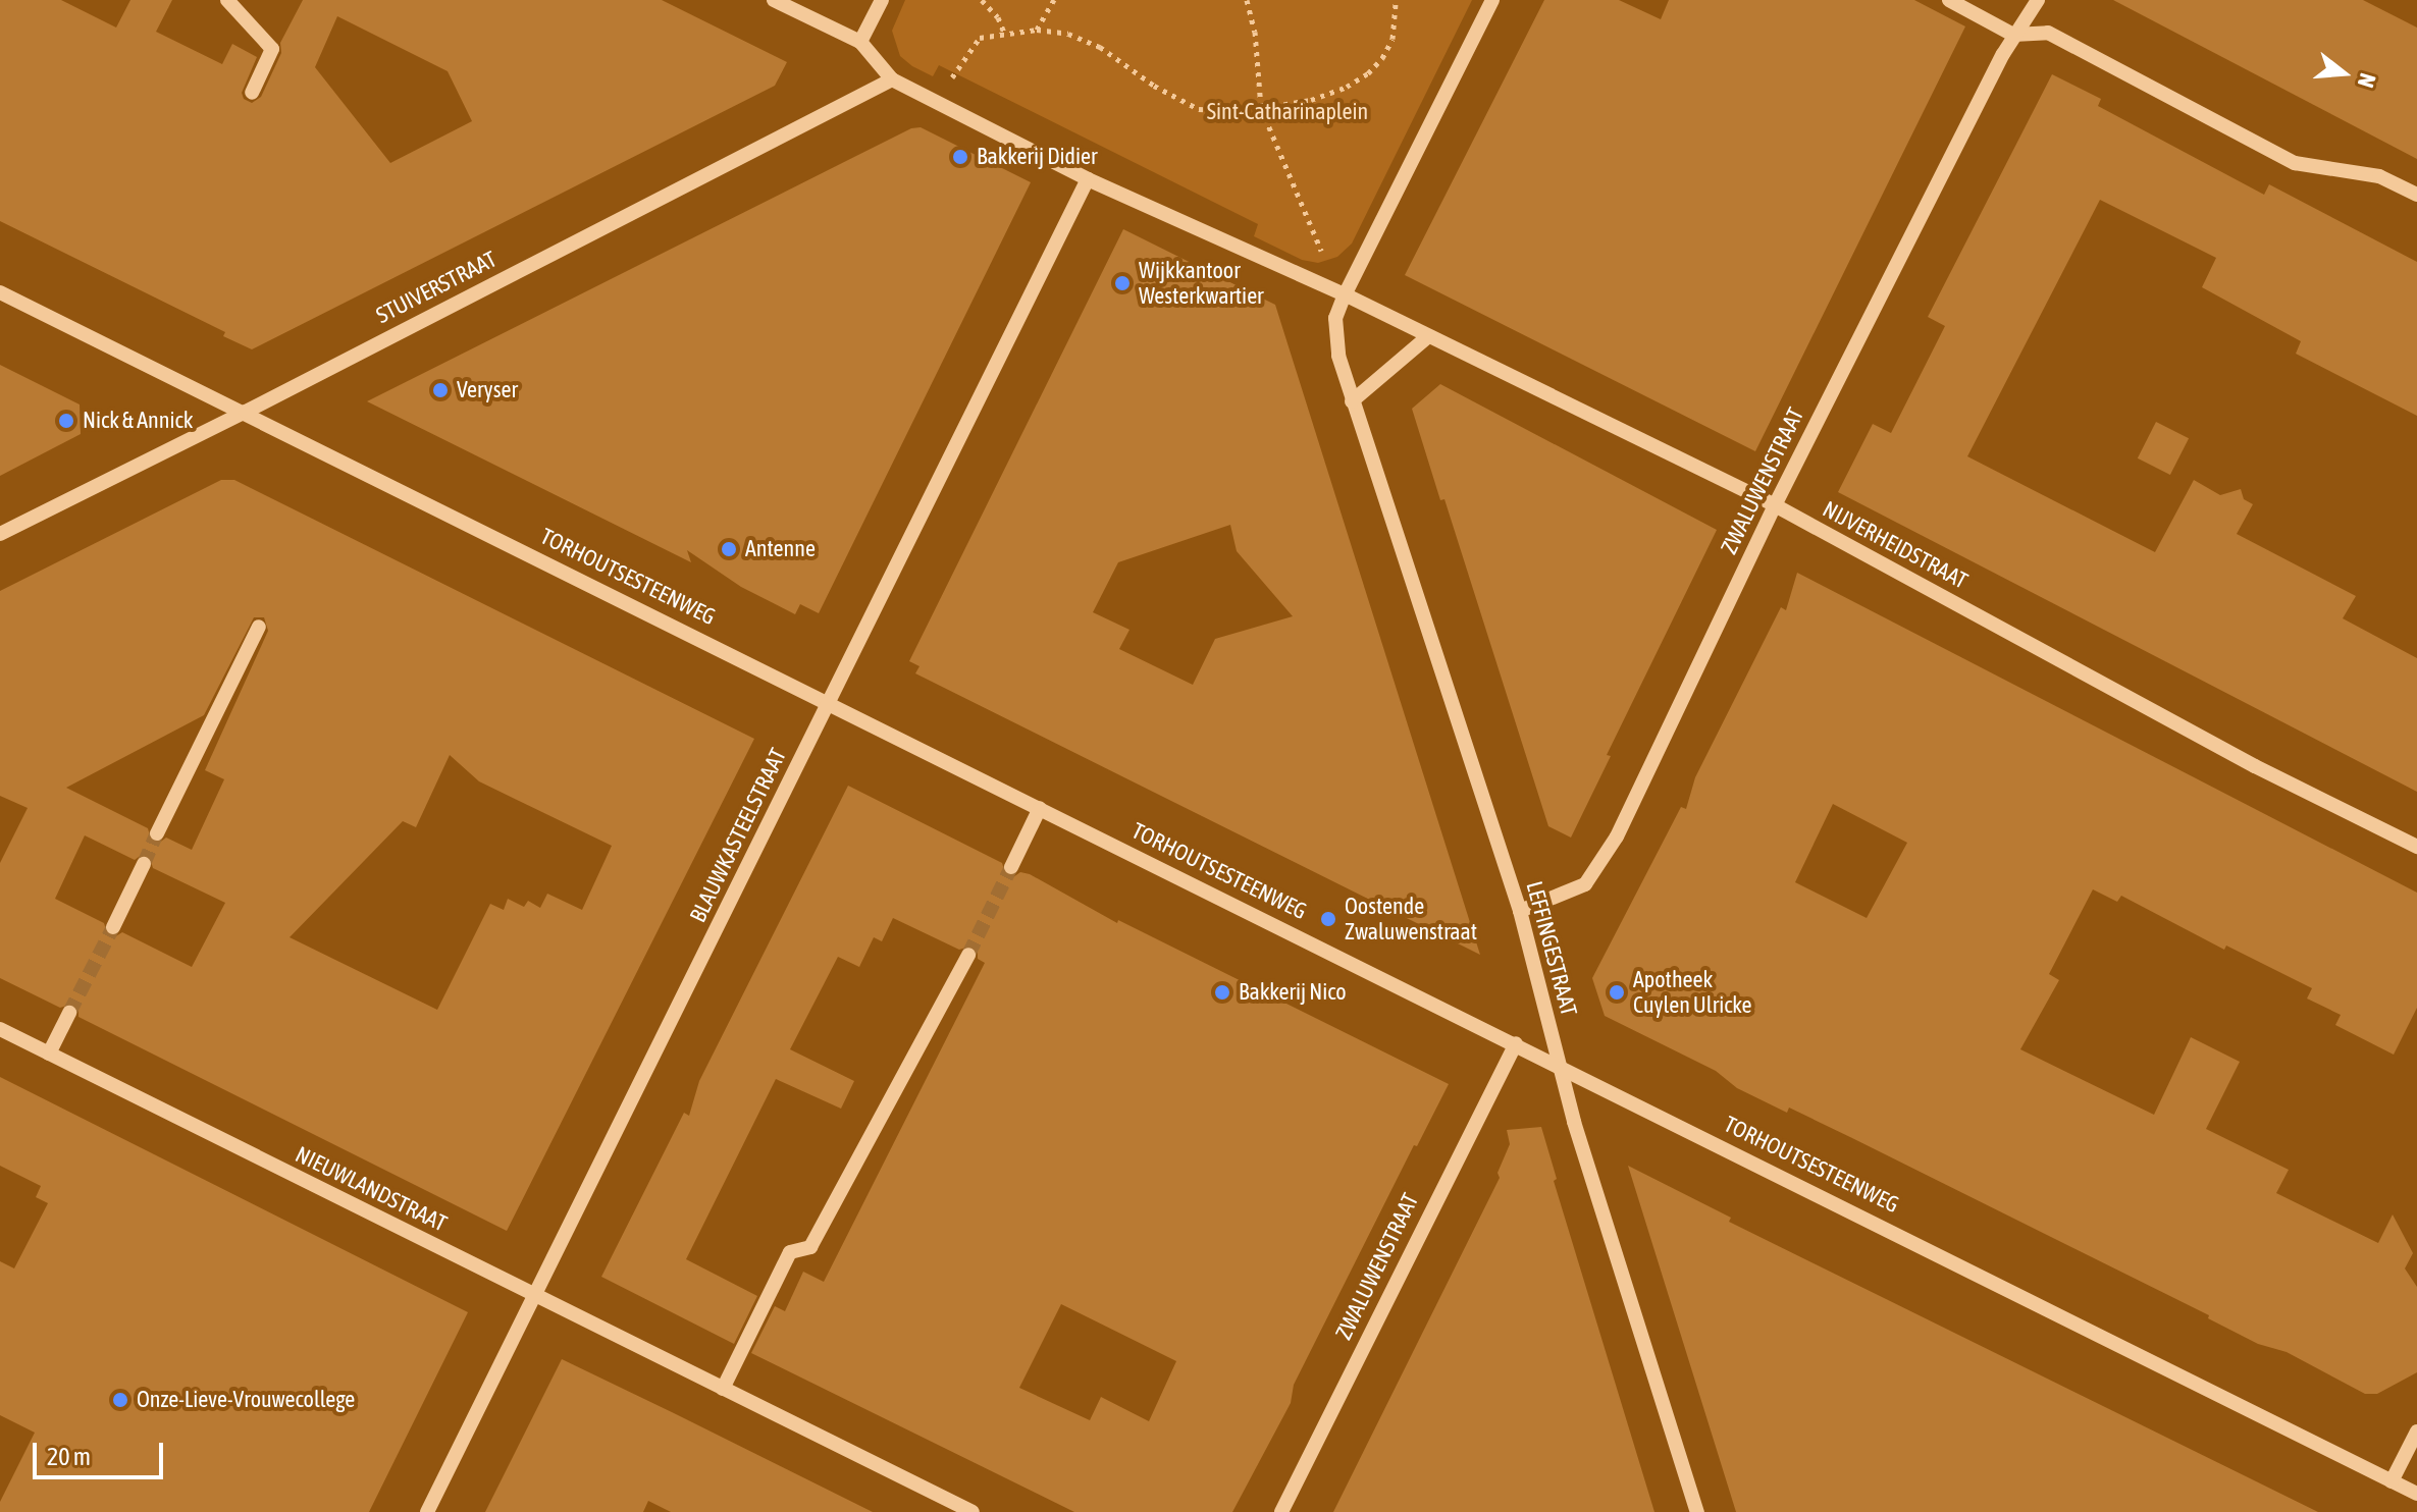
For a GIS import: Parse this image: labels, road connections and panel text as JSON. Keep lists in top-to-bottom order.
{
  "streets": {
    "street": [
      "STUIVERSTRAAT",
      "ZWALUWENSTRAAT",
      "NIJVERHEIDSTRAAT",
      "TORHOUTSESTEENWEG",
      "BLAUWKASTEELSTRAAT",
      "LEFFINGESTRAAT",
      "NIEUWLANDSTRAAT"
    ]
  },
  "crossings": [
    ["STUIVERSTRAAT", "TORHOUTSESTEENWEG"],
    ["ZWALUWENSTRAAT", "NIJVERHEIDSTRAAT"],
    ["ZWALUWENSTRAAT", "TORHOUTSESTEENWEG"],
    ["ZWALUWENSTRAAT", "LEFFINGESTRAAT"],
    ["NIJVERHEIDSTRAAT", "LEFFINGESTRAAT"],
    ["TORHOUTSESTEENWEG", "BLAUWKASTEELSTRAAT"],
    ["TORHOUTSESTEENWEG", "LEFFINGESTRAAT"],
    ["BLAUWKASTEELSTRAAT", "NIEUWLANDSTRAAT"]
  ],
  "parks": ["Sint-Catharinaplein"],
  "places": [
    "Bakkerij Didier",
    "Wijkkantoor Westerkwartier",
    "Veryser",
    "Nick & Annick",
    "Antenne",
    "Oostende Zwaluwenstraat",
    "Bakkerij Nico",
    "Apotheek Cuylen Ulricke",
    "Onze-Lieve-Vrouwecollege"
  ],
  "scale_bar": "20 m",
  "north": "right"
}
